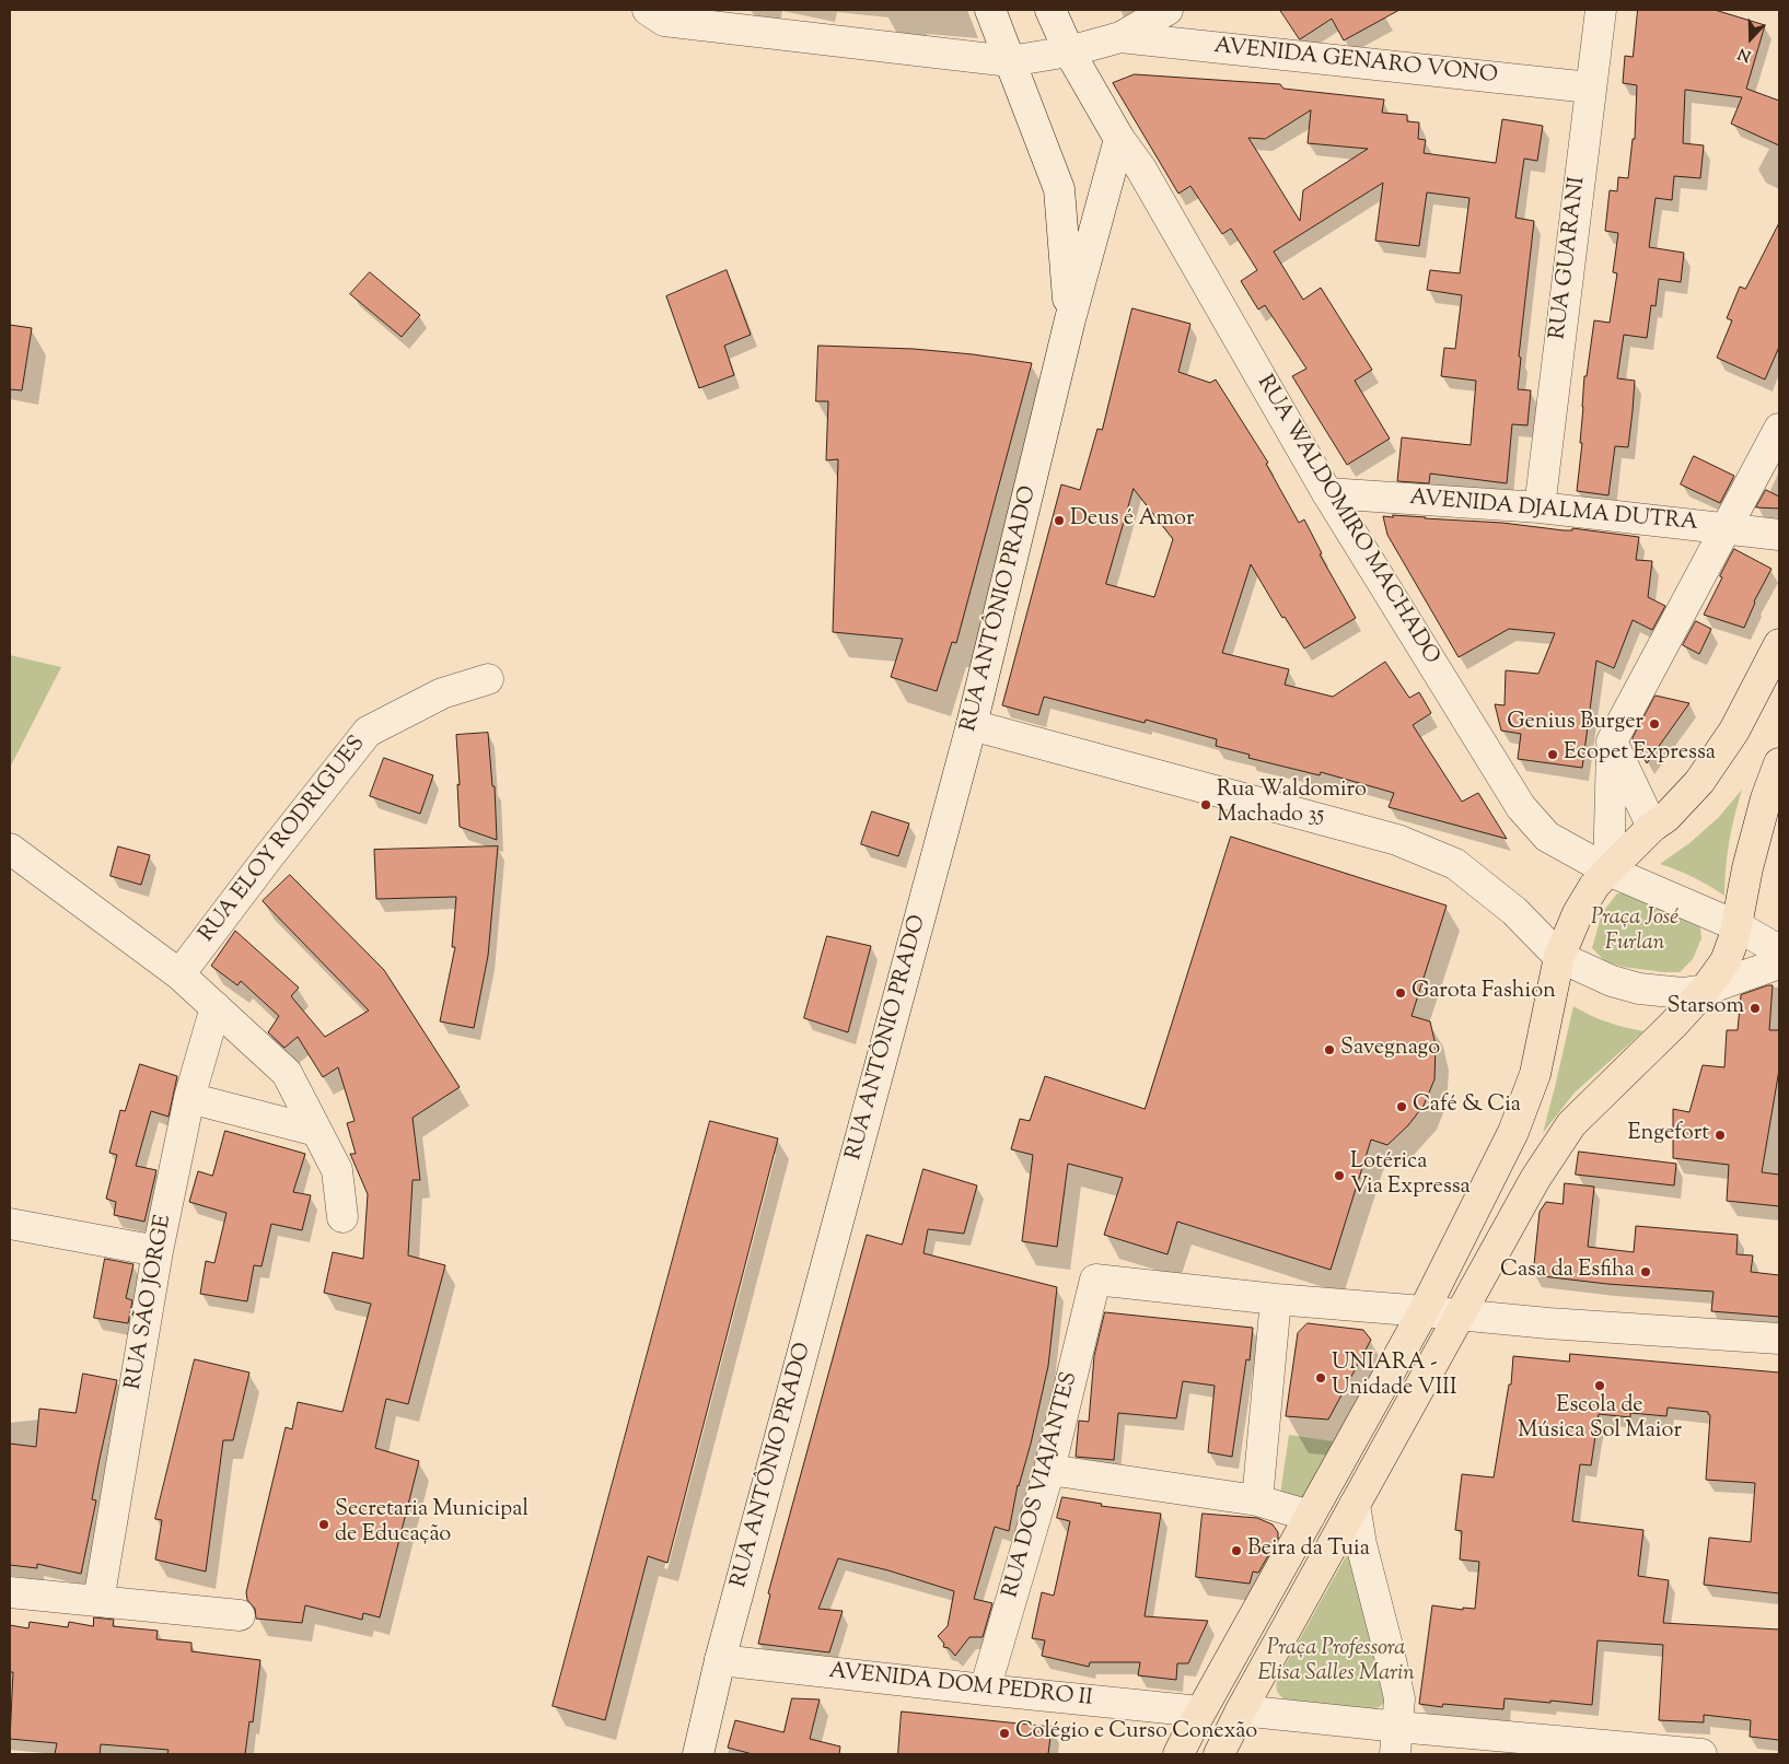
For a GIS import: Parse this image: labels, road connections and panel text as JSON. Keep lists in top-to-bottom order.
{
  "streets": {
    "street": [
      "AVENIDA GENARO VONO",
      "RUA GUARANI",
      "AVENIDA DJALMA DUTRA",
      "RUA WALDOMIRO MACHADO",
      "RUA ANTÔNIO PRADO",
      "RUA ELOY RODRIGUES",
      "RUA SÃO JORGE",
      "RUA DOS VIAJANTES",
      "AVENIDA DOM PEDRO II"
    ]
  },
  "crossings": [
    ["AVENIDA GENARO VONO", "RUA GUARANI"],
    ["RUA GUARANI", "AVENIDA DJALMA DUTRA"],
    ["AVENIDA DJALMA DUTRA", "RUA WALDOMIRO MACHADO"],
    ["RUA WALDOMIRO MACHADO", "RUA ANTÔNIO PRADO"],
    ["RUA ANTÔNIO PRADO", "AVENIDA DOM PEDRO II"],
    ["RUA DOS VIAJANTES", "AVENIDA DOM PEDRO II"]
  ],
  "parks": ["Praça José Furlan", "Praça Professora Elisa Salles Marin"],
  "places": [
    "Deus é Amor",
    "Genius Burger",
    "Ecopet Expressa",
    "Rua Waldomiro Machado 35",
    "Garota Fashion",
    "Starsom",
    "Savegnago",
    "Café & Cia",
    "Engefort",
    "Lotérica Via Expressa",
    "Casa da Esfiha",
    "UNIARA - Unidade VIII",
    "Escola de Música Sol Maior",
    "Secretaria Municipal de Educação",
    "Beira da Tuia",
    "Colégio e Curso Conexão"
  ],
  "north": "bottom"
}
